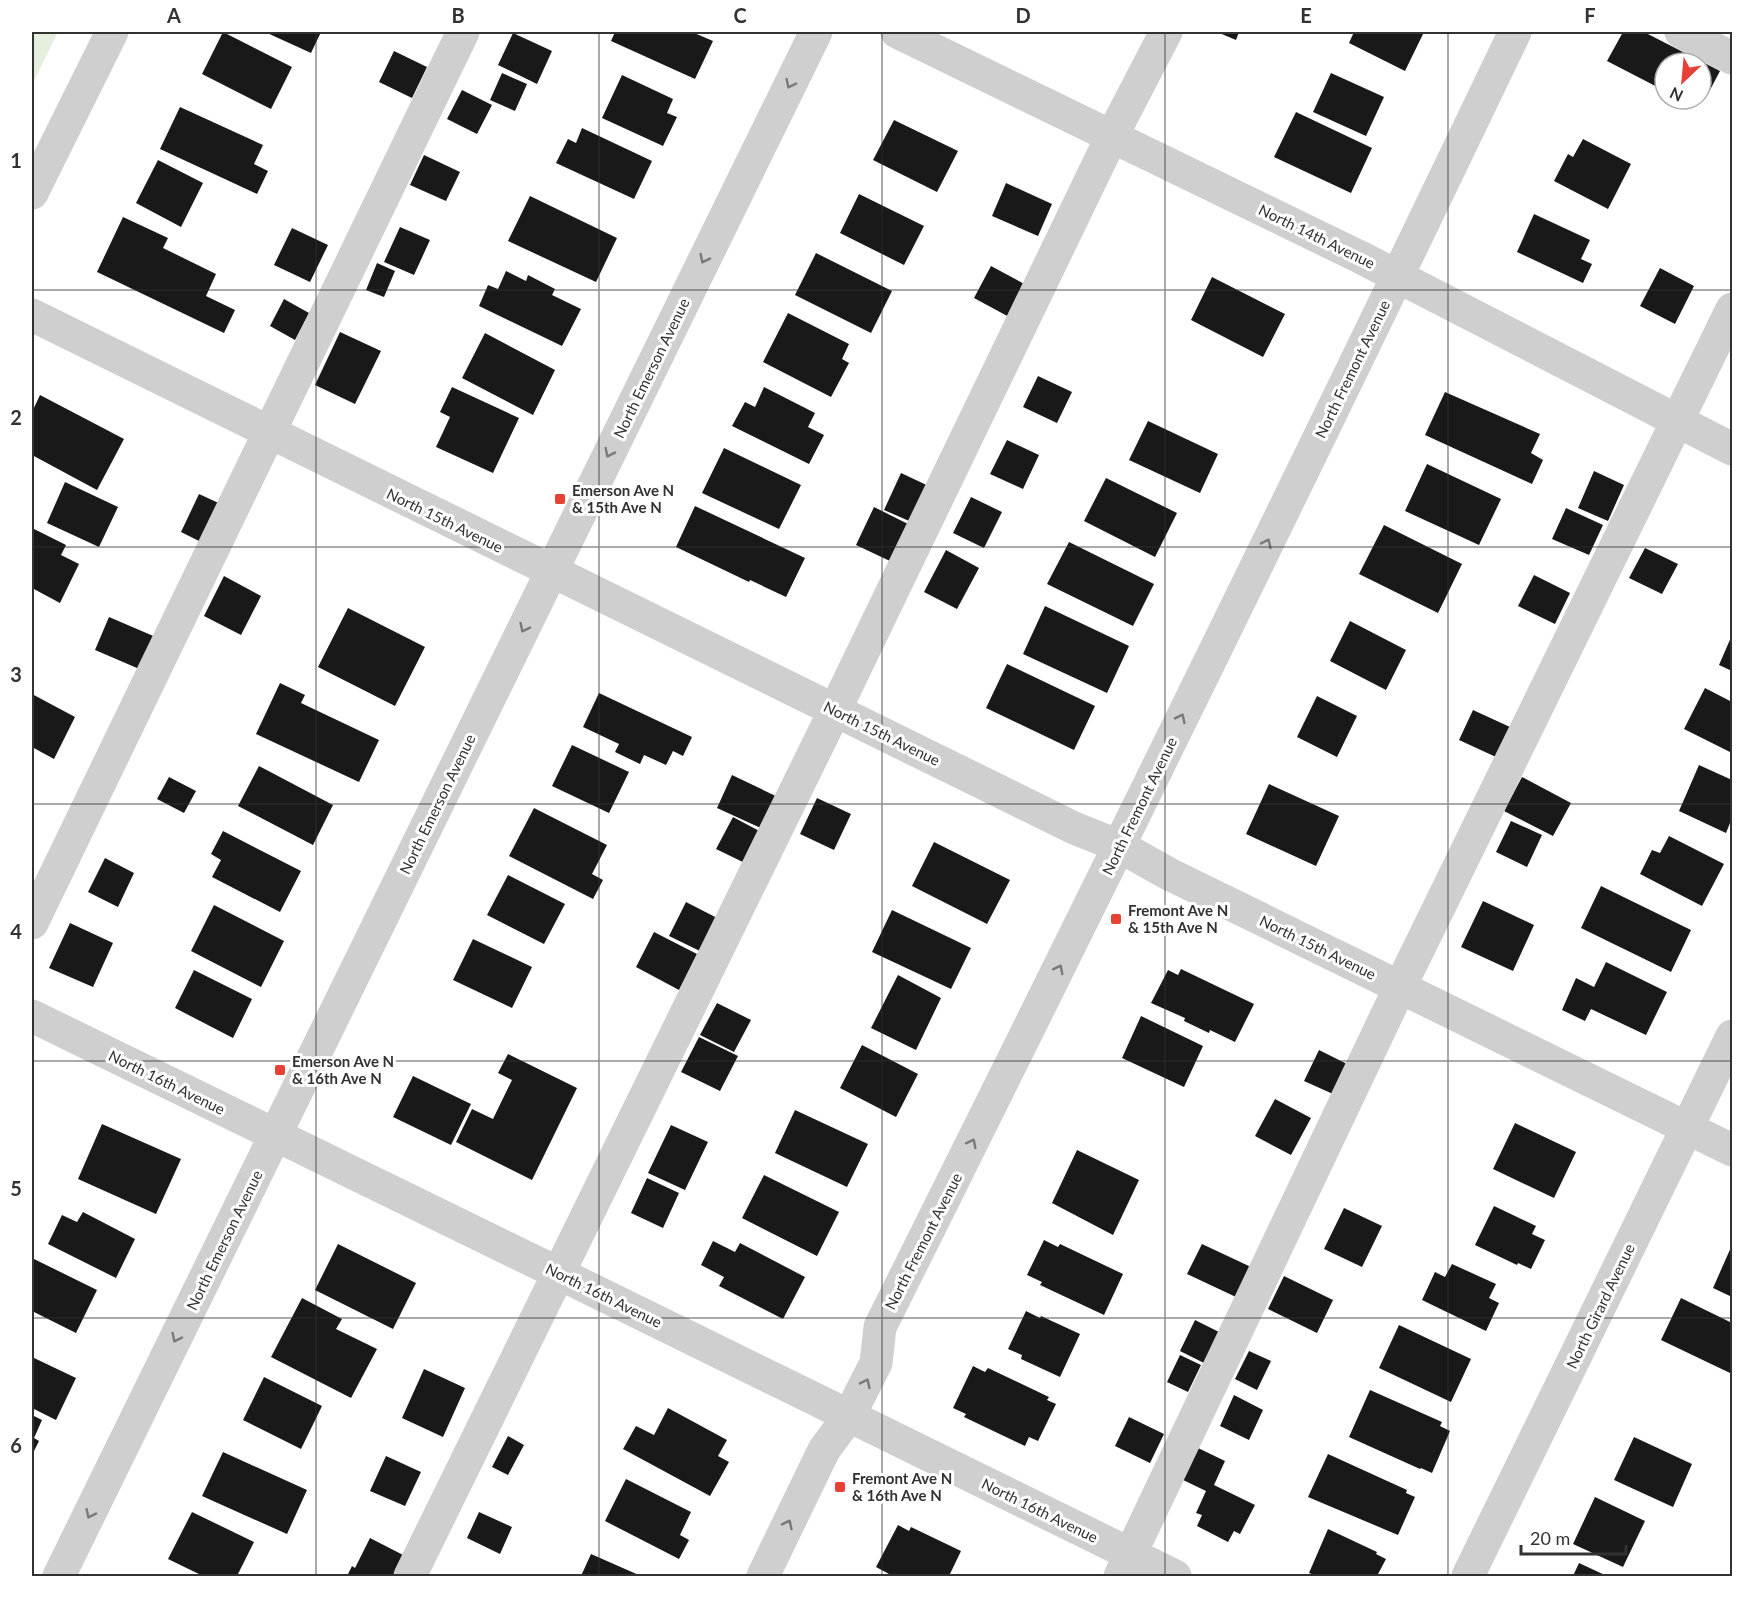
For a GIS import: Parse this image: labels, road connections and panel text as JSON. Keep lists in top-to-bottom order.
{
  "streets": {
    "street": [
      "North 14th Avenue",
      "North Emerson Avenue",
      "North Fremont Avenue",
      "North 15th Avenue",
      "North 16th Avenue",
      "North Girard Avenue"
    ]
  },
  "crossings": [
    ["North 14th Avenue", "North Fremont Avenue"],
    ["North Emerson Avenue", "North 15th Avenue"],
    ["North Emerson Avenue", "North 16th Avenue"],
    ["North Fremont Avenue", "North 15th Avenue"],
    ["North Fremont Avenue", "North 16th Avenue"],
    ["North 15th Avenue", "North Girard Avenue"]
  ],
  "one_way": ["North Emerson Avenue", "North Fremont Avenue"],
  "places": {
    "transit": [
      "Emerson Ave N & 15th Ave N",
      "Fremont Ave N & 15th Ave N",
      "Emerson Ave N & 16th Ave N",
      "Fremont Ave N & 16th Ave N"
    ]
  },
  "scale_bar": "20 m",
  "north": "bottom left",
  "grid": {
    "columns": [
      "A",
      "B",
      "C",
      "D",
      "E",
      "F"
    ],
    "rows": [
      "1",
      "2",
      "3",
      "4",
      "5",
      "6"
    ]
  }
}
